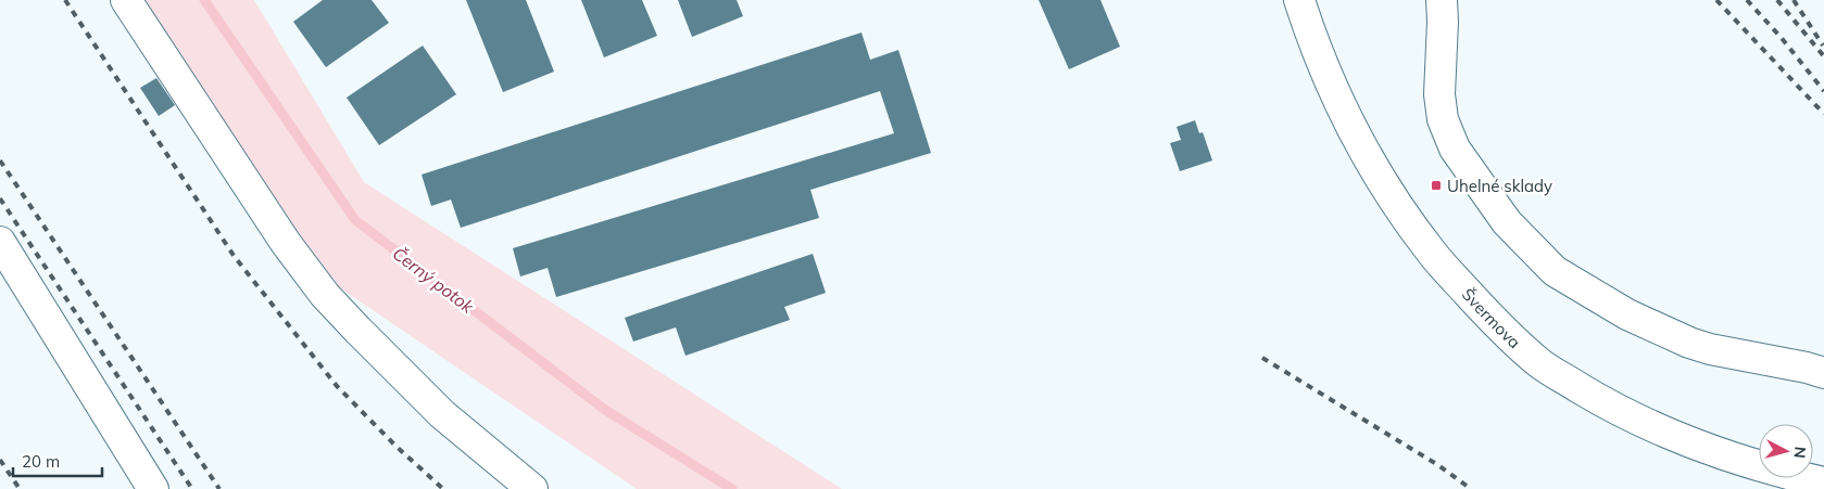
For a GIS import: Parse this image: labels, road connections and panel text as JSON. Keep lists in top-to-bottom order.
{
  "streets": {
    "street": ["Švermova"]
  },
  "water": ["Černý potok"],
  "places": {
    "transit": ["Uhelné sklady"]
  },
  "scale_bar": "20 m",
  "north": "right"
}
